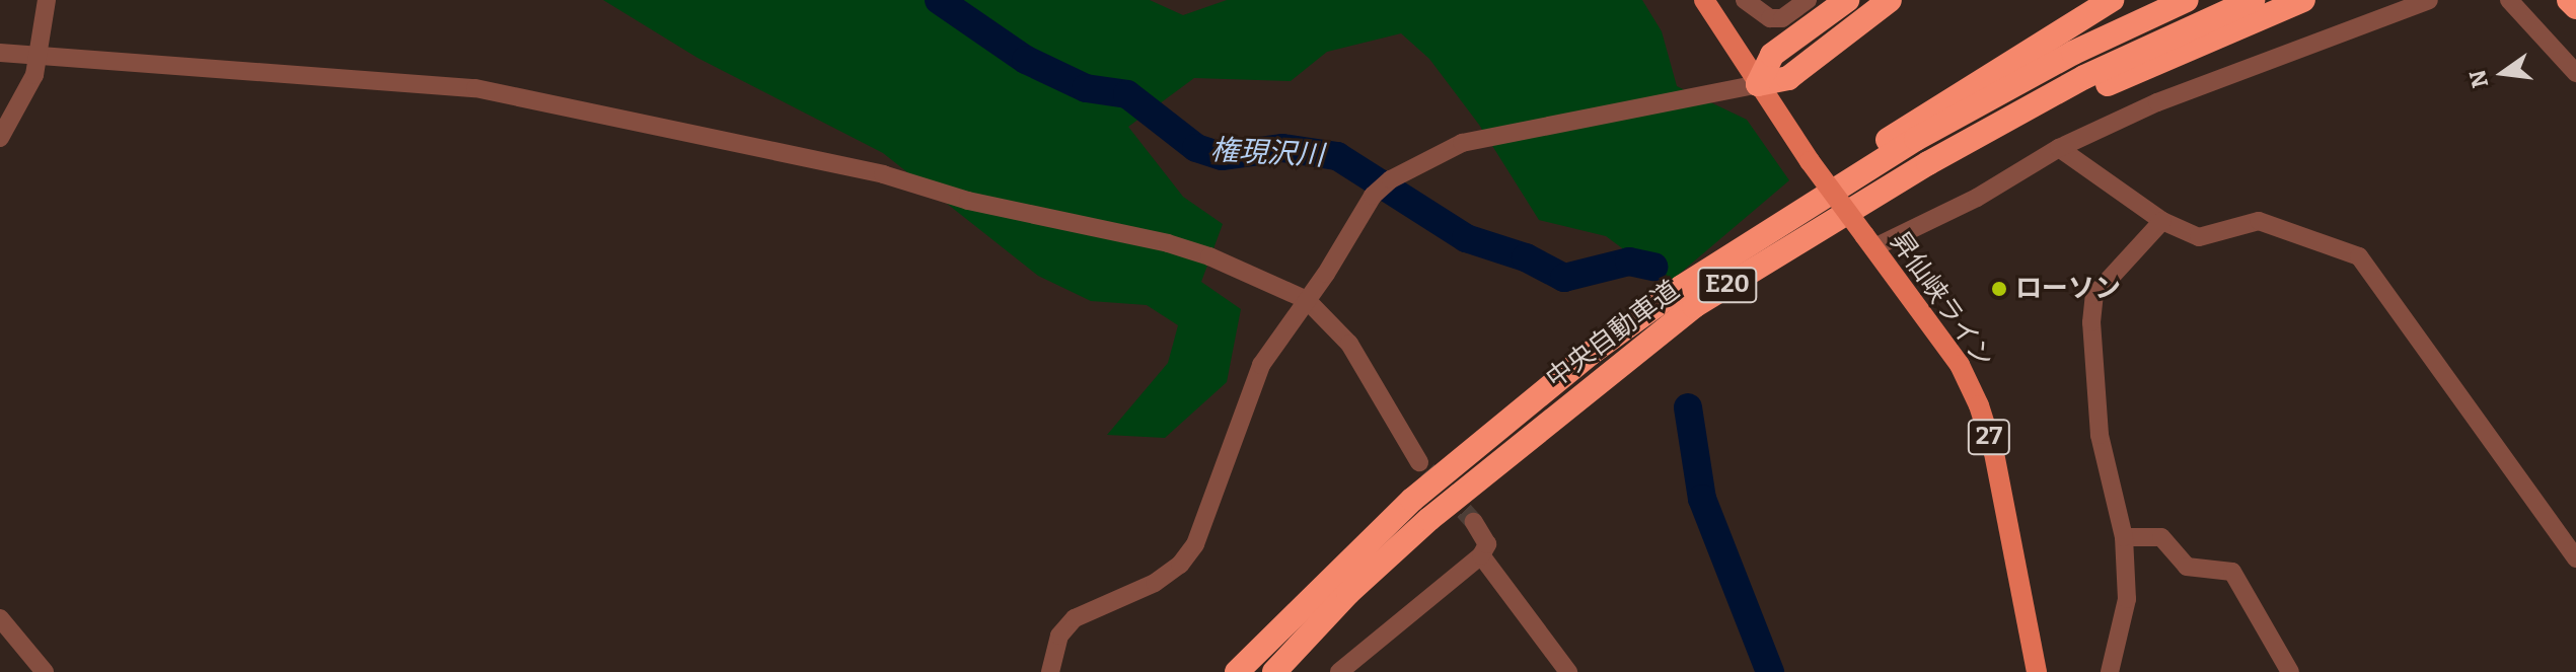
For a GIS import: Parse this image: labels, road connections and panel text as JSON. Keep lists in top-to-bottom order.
{
  "streets": {
    "highway": ["E20", "中央自動車道"],
    "main road": ["昇仙峡ライン", "27"]
  },
  "water": ["権現沢川"],
  "places": ["ローソン"],
  "north": "left"
}
